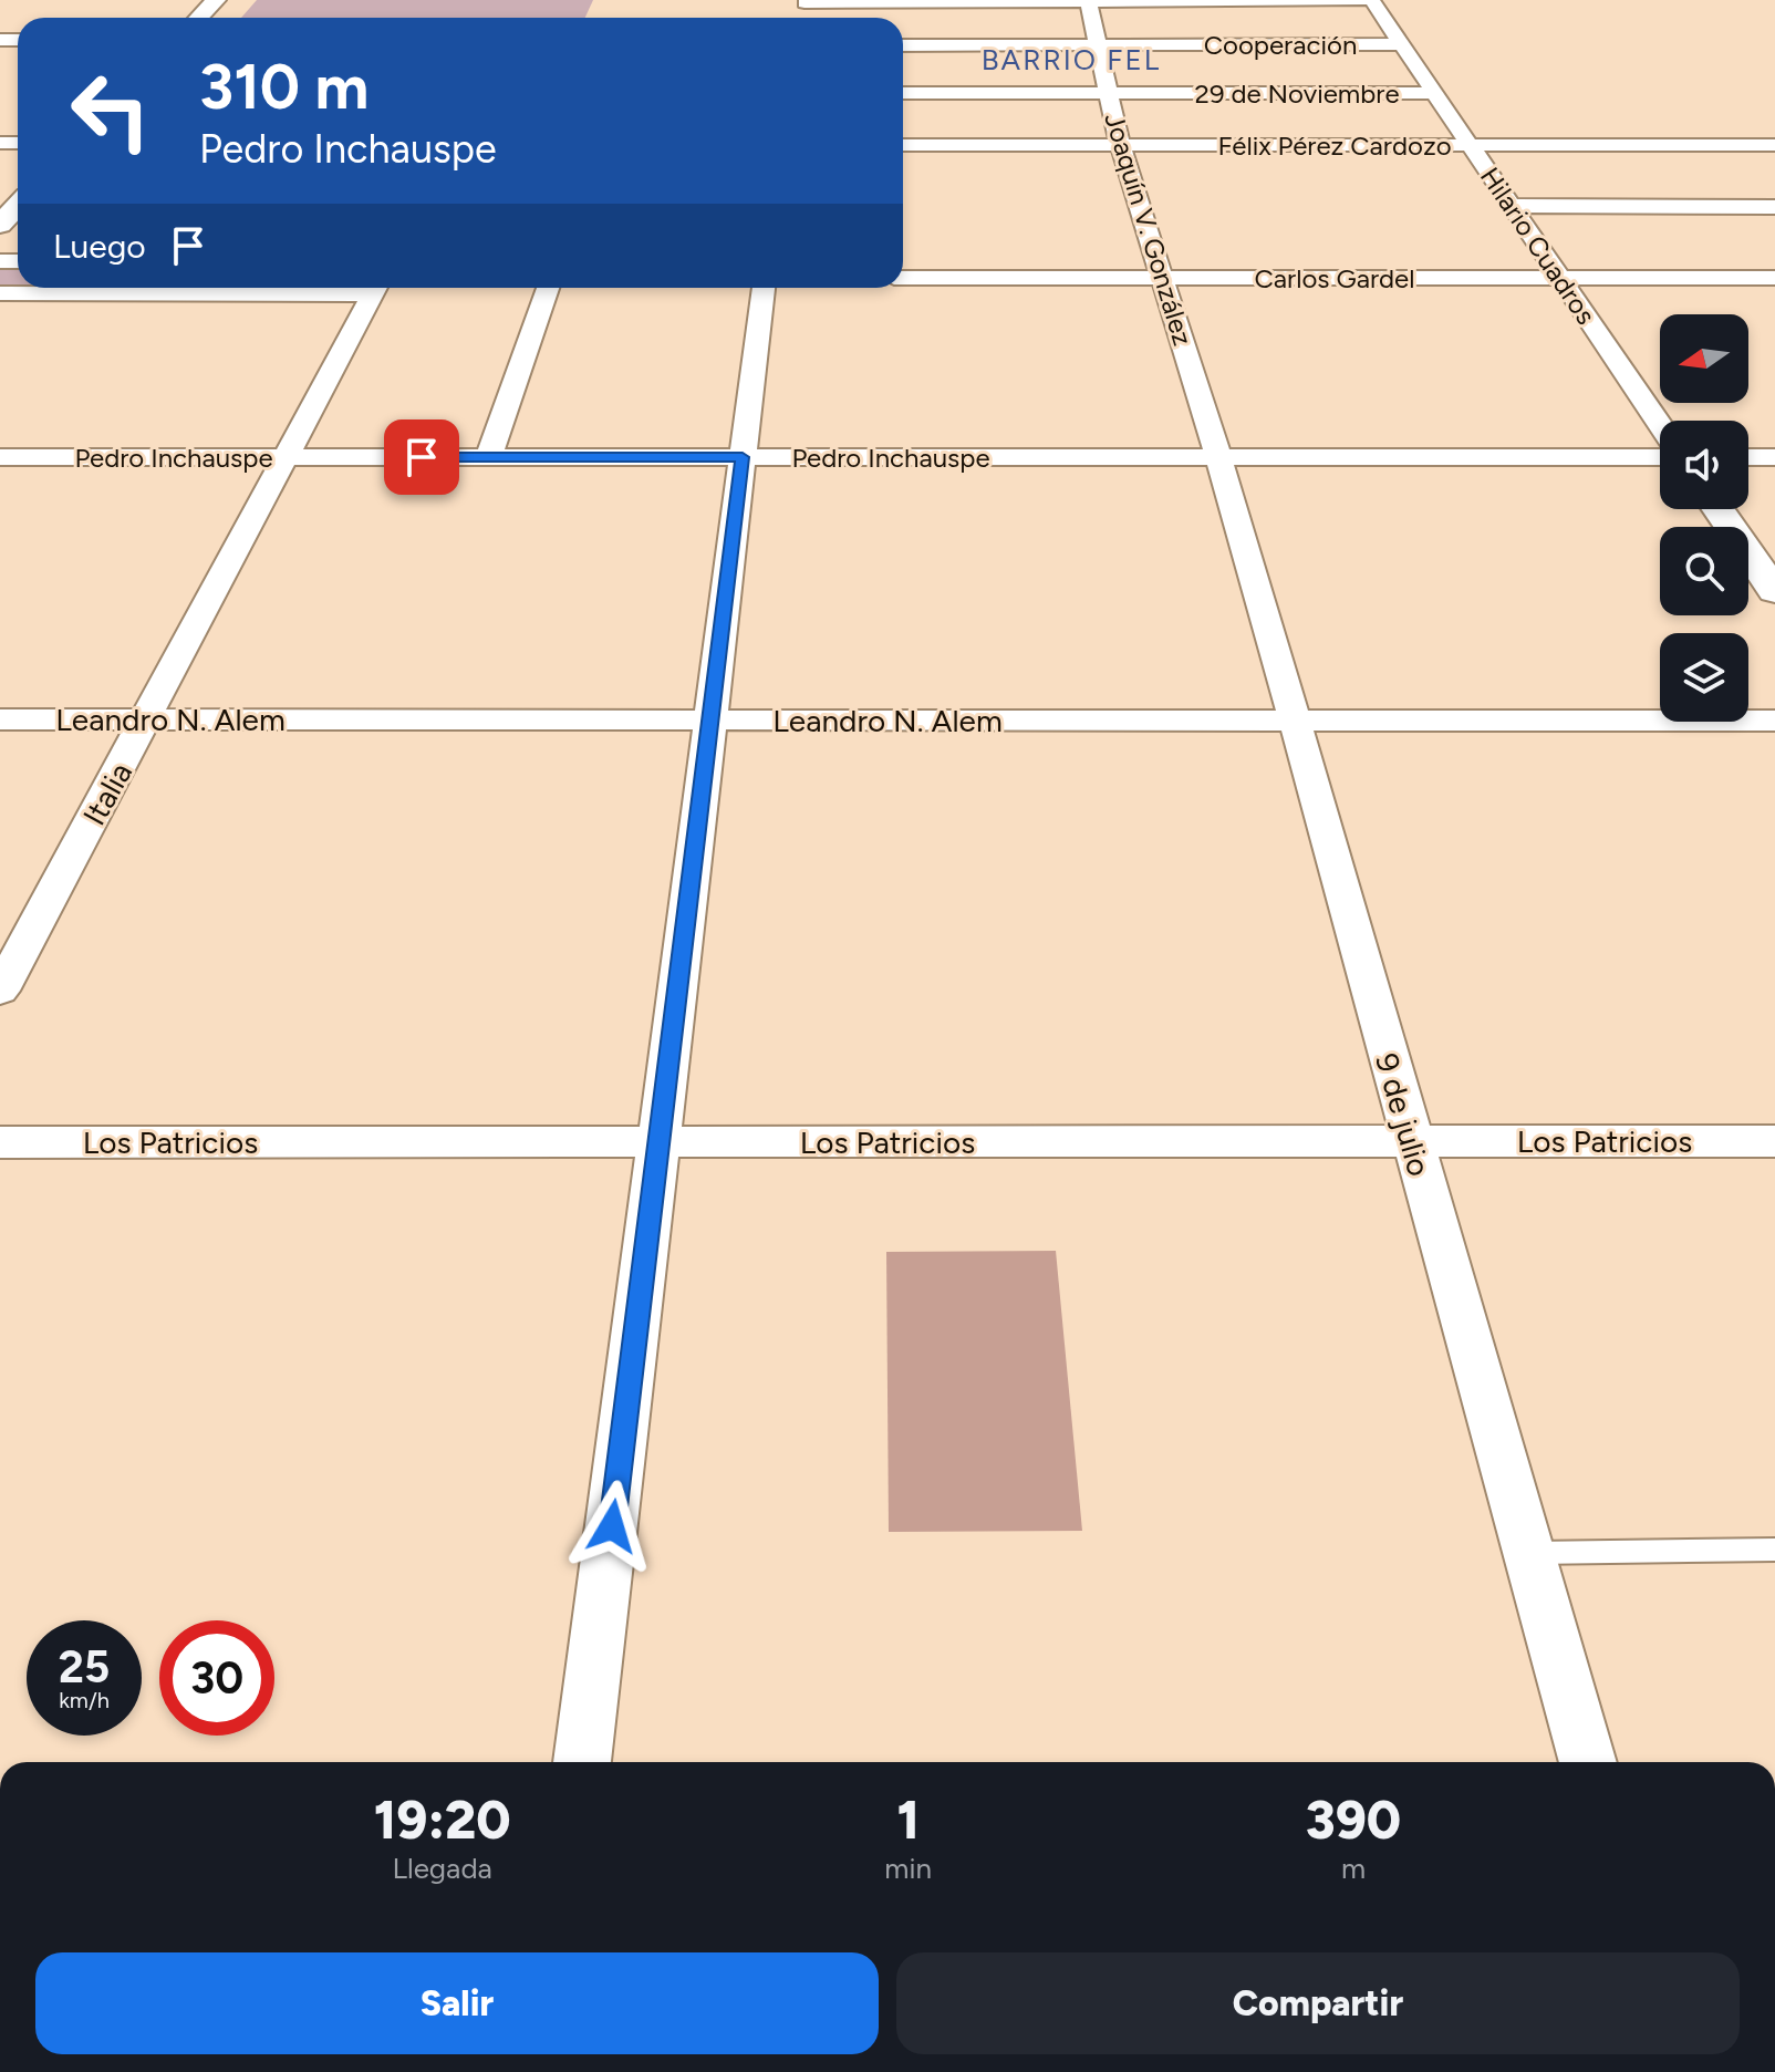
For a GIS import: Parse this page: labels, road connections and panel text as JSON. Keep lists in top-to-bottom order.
{
  "streets": {
    "street": [
      "Cooperación",
      "29 de Noviembre",
      "Félix Pérez Cardozo",
      "Joaquín V. González",
      "Hilario Cuadros",
      "Carlos Gardel",
      "Pedro Inchauspe",
      "Leandro N. Alem",
      "Italia",
      "9 de julio",
      "Los Patricios"
    ]
  },
  "crossings": [
    ["Cooperación", "Joaquín V. González"],
    ["Cooperación", "Hilario Cuadros"],
    ["29 de Noviembre", "Joaquín V. González"],
    ["29 de Noviembre", "Hilario Cuadros"],
    ["Félix Pérez Cardozo", "Joaquín V. González"],
    ["Félix Pérez Cardozo", "Hilario Cuadros"],
    ["Joaquín V. González", "Carlos Gardel"],
    ["Joaquín V. González", "Pedro Inchauspe"],
    ["Joaquín V. González", "9 de julio"],
    ["Hilario Cuadros", "Carlos Gardel"],
    ["Pedro Inchauspe", "Italia"],
    ["Pedro Inchauspe", "9 de julio"],
    ["Leandro N. Alem", "Italia"],
    ["Leandro N. Alem", "9 de julio"],
    ["9 de julio", "Los Patricios"]
  ],
  "districts": ["BARRIO FEL"],
  "north": "left",
  "page": {
    "turn": ["310 m", "Pedro Inchauspe"],
    "then": "Luego",
    "speed": "25 km/h",
    "limit": "30",
    "eta": [
      "19:20",
      "Llegada",
      "1",
      "min",
      "390",
      "m"
    ],
    "buttons": ["Salir", "Compartir"]
  }
}
